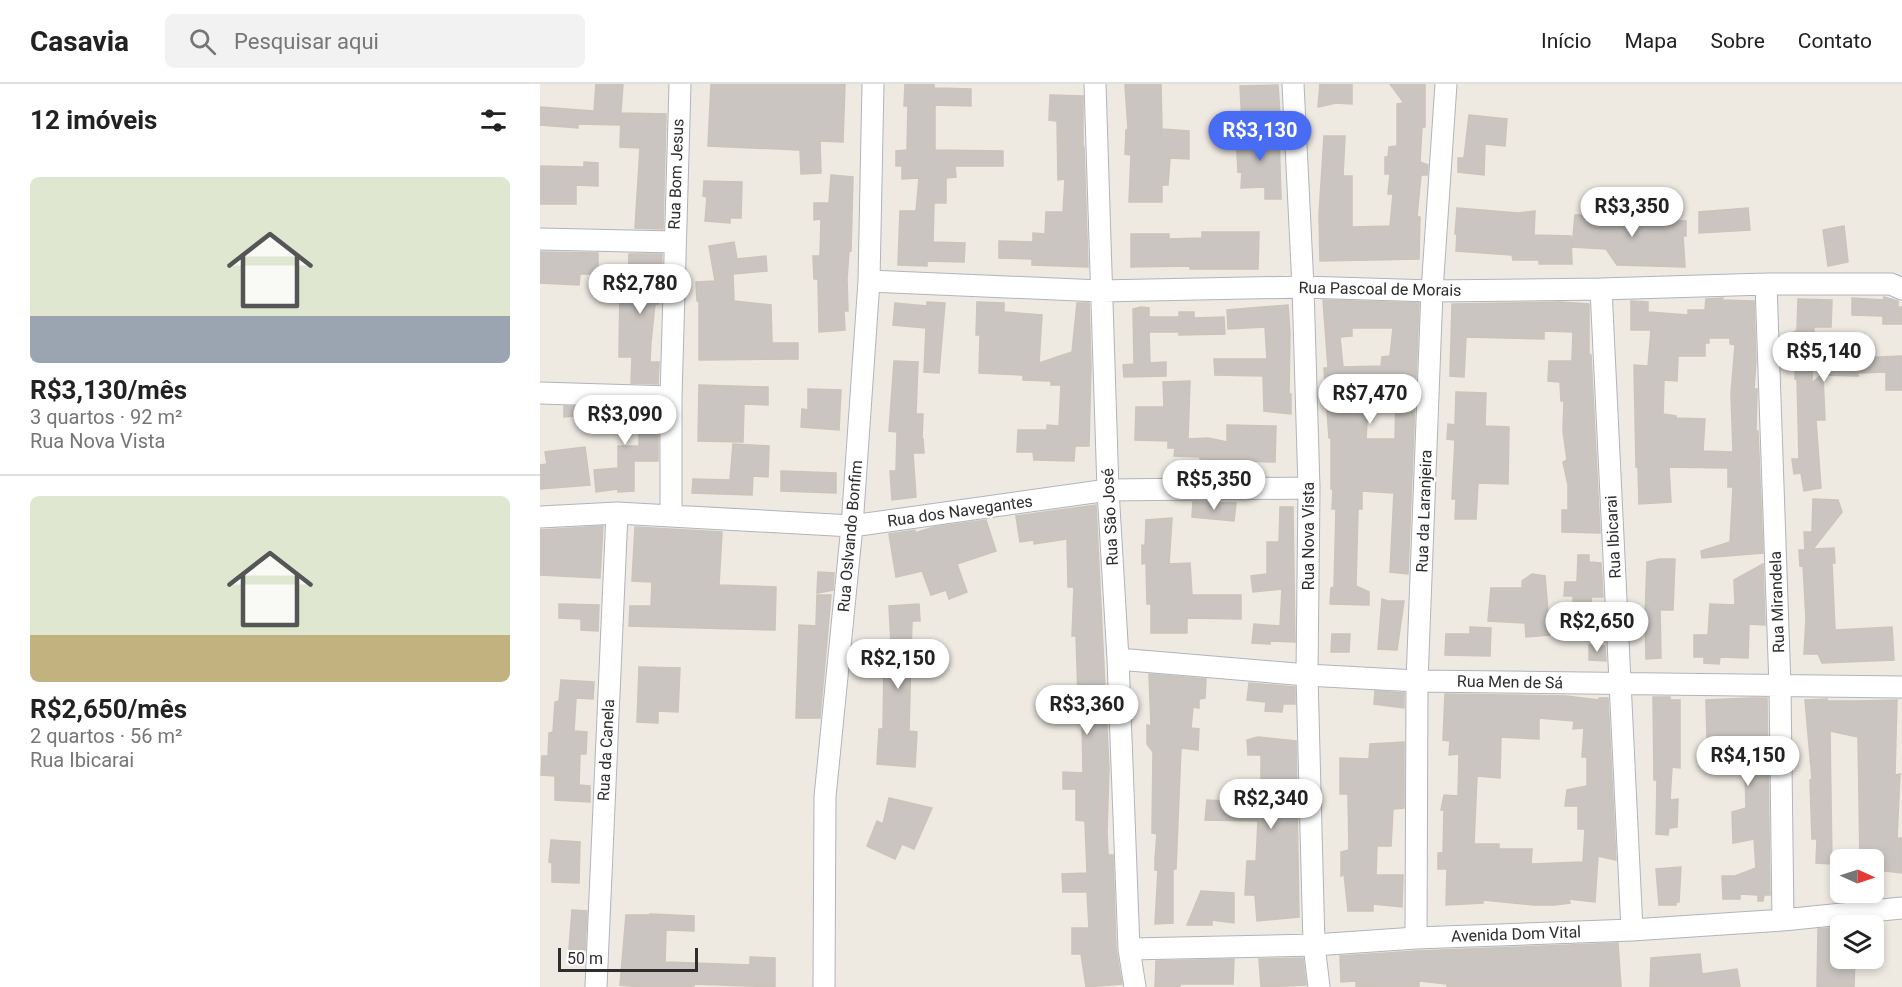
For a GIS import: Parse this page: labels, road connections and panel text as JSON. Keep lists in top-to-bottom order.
{
  "streets": {
    "street": [
      "Rua Bom Jesus",
      "Rua Pascoal de Morais",
      "Rua dos Navegantes",
      "Rua da Laranjeira",
      "Rua São José",
      "Rua Oslvando Bonfim",
      "Rua Nova Vista",
      "Rua Ibicarai",
      "Rua Mirandela",
      "Rua Men de Sá",
      "Rua da Canela",
      "Avenida Dom Vital"
    ]
  },
  "crossings": [
    ["Rua Bom Jesus", "Rua dos Navegantes"],
    ["Rua Pascoal de Morais", "Rua da Laranjeira"],
    ["Rua Pascoal de Morais", "Rua São José"],
    ["Rua Pascoal de Morais", "Rua Oslvando Bonfim"],
    ["Rua Pascoal de Morais", "Rua Nova Vista"],
    ["Rua Pascoal de Morais", "Rua Ibicarai"],
    ["Rua Pascoal de Morais", "Rua Mirandela"],
    ["Rua dos Navegantes", "Rua São José"],
    ["Rua dos Navegantes", "Rua Oslvando Bonfim"],
    ["Rua dos Navegantes", "Rua Nova Vista"],
    ["Rua dos Navegantes", "Rua da Canela"],
    ["Rua da Laranjeira", "Rua Men de Sá"],
    ["Rua da Laranjeira", "Avenida Dom Vital"],
    ["Rua São José", "Rua Men de Sá"],
    ["Rua São José", "Avenida Dom Vital"],
    ["Rua Nova Vista", "Rua Men de Sá"],
    ["Rua Nova Vista", "Avenida Dom Vital"],
    ["Rua Ibicarai", "Rua Men de Sá"],
    ["Rua Ibicarai", "Avenida Dom Vital"],
    ["Rua Mirandela", "Rua Men de Sá"],
    ["Rua Mirandela", "Avenida Dom Vital"]
  ],
  "scale_bar": "50 m",
  "north": "right",
  "page": {
    "header": "Casavia",
    "search": "Pesquisar aqui",
    "nav": [
      "Início",
      "Mapa",
      "Sobre",
      "Contato"
    ],
    "heading": "12 imóveis",
    "price": [
      "R$3,130",
      "R$3,350",
      "R$2,780",
      "R$5,140",
      "R$7,470",
      "R$3,090",
      "R$5,350",
      "R$2,650",
      "R$2,150",
      "R$3,360",
      "R$4,150",
      "R$2,340"
    ],
    "list": [
      {
        "name": "R$3,130/mês",
        "note": "3 quartos · 92 m² · Rua Nova Vista"
      },
      {
        "name": "R$2,650/mês",
        "note": "2 quartos · 56 m² · Rua Ibicarai"
      }
    ],
    "scale": "50 m"
  }
}
